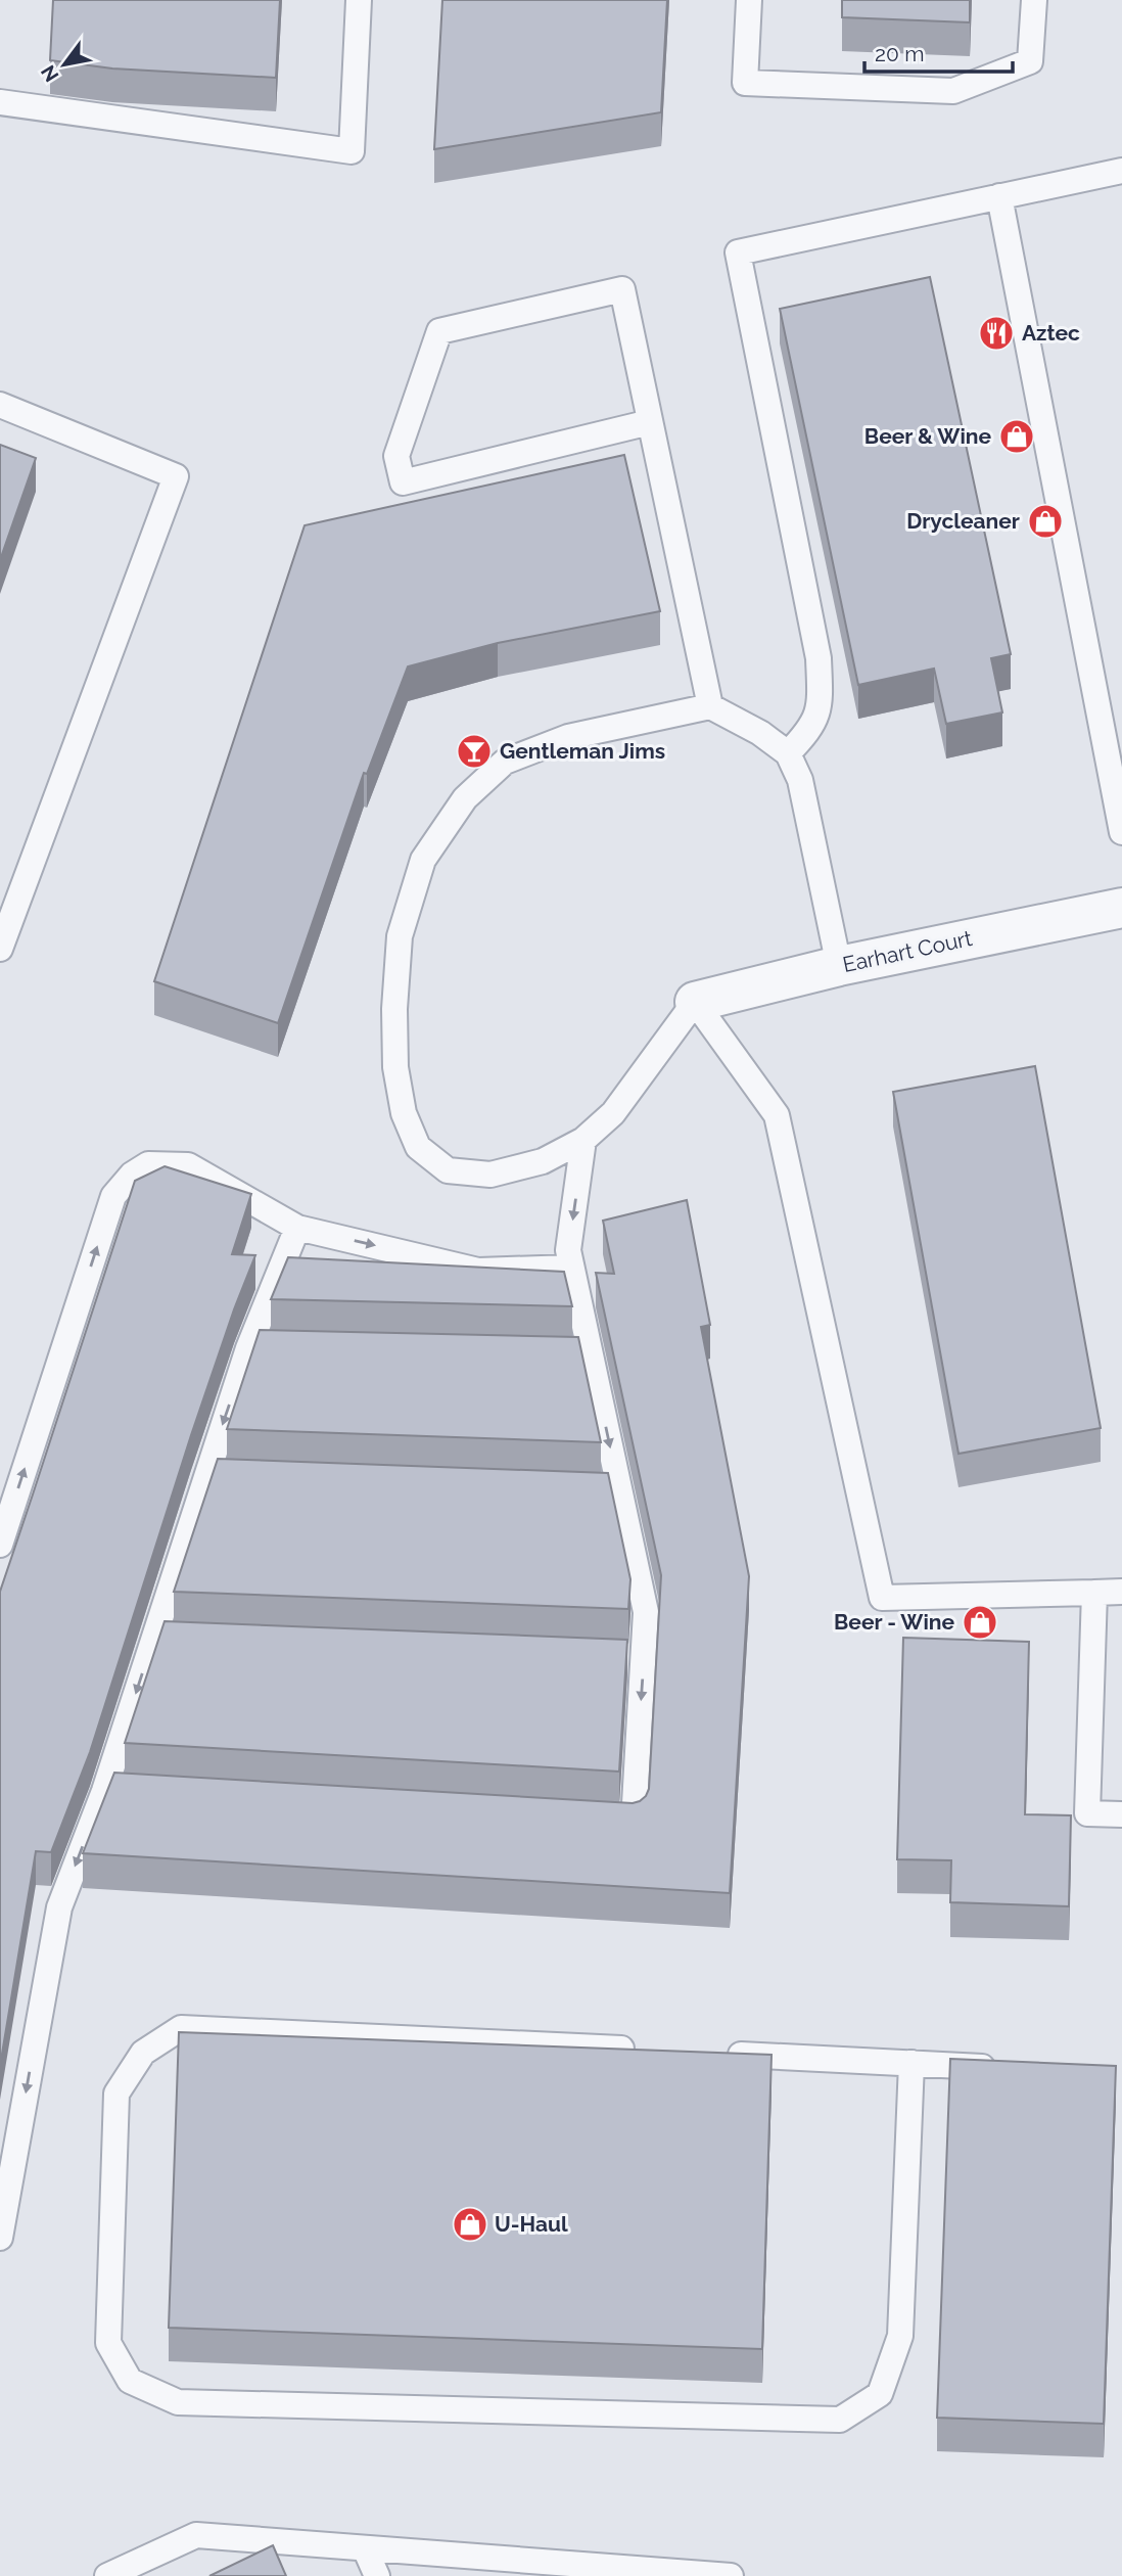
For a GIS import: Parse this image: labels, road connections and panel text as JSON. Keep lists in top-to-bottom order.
{
  "streets": {
    "street": ["Earhart Court"]
  },
  "places": {
    "restaurant": ["Aztec"],
    "shop": [
      "Beer & Wine",
      "Drycleaner",
      "Beer - Wine",
      "U-Haul"
    ],
    "bar": ["Gentleman Jims"]
  },
  "scale_bar": "20 m",
  "north": "bottom left"
}
